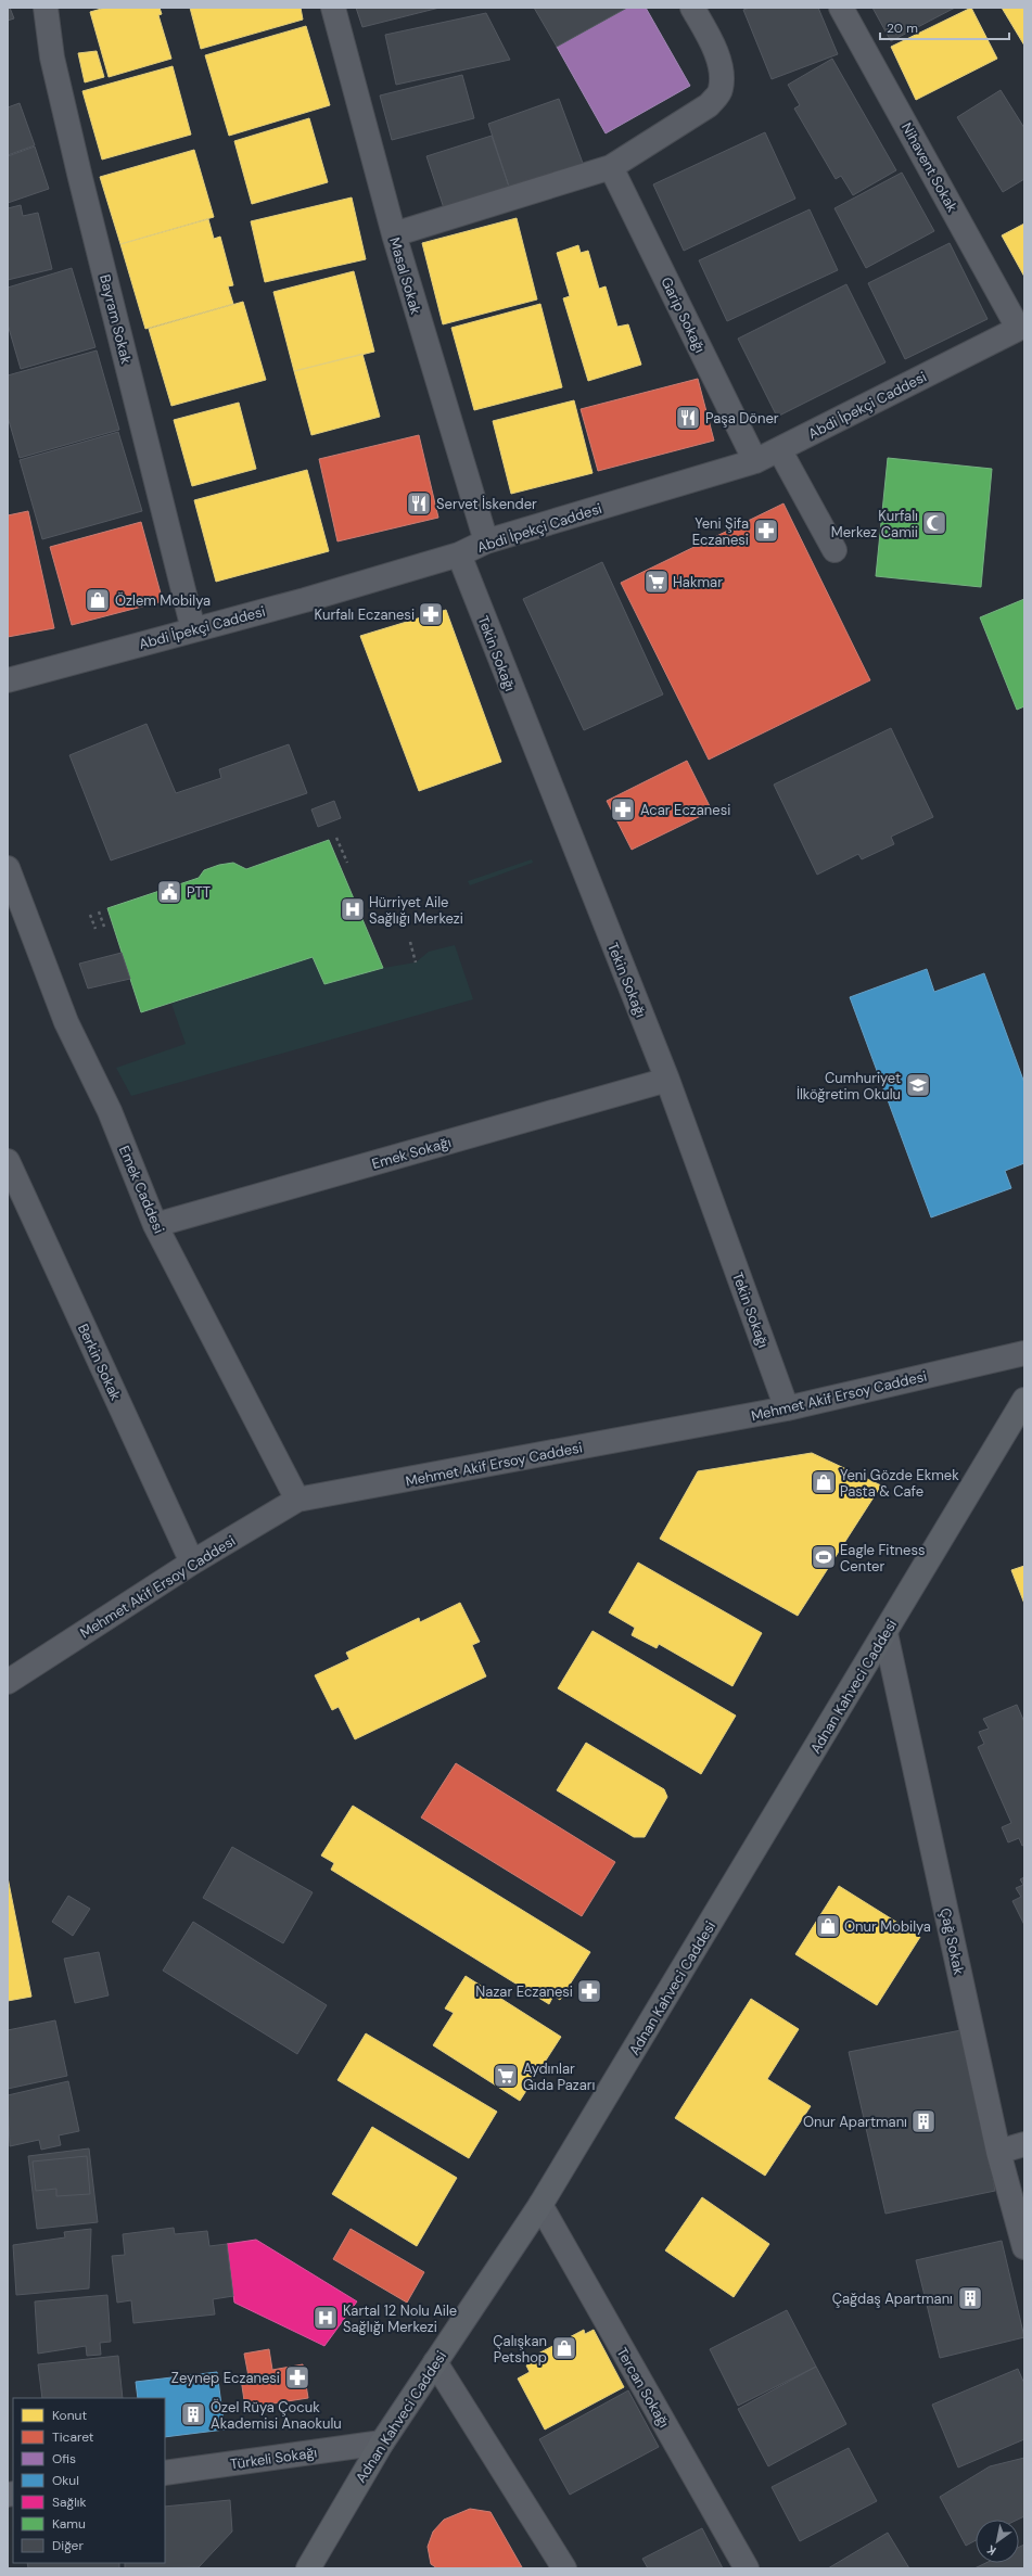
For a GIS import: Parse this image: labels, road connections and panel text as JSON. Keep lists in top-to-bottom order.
{
  "streets": {
    "main road": ["Adnan Kahveci Caddesi"],
    "street": [
      "Nihavent Sokak",
      "Masal Sokak",
      "Garip Sokağı",
      "Bayram Sokak",
      "Abdi İpekçi Caddesi",
      "Tekin Sokağı",
      "Emek Sokağı",
      "Emek Caddesi",
      "Berkin Sokak",
      "Mehmet Akif Ersoy Caddesi",
      "Çağ Sokak",
      "Tercan Sokağı",
      "Türkeli Sokağı"
    ]
  },
  "crossings": [
    ["Nihavent Sokak", "Abdi İpekçi Caddesi"],
    ["Masal Sokak", "Abdi İpekçi Caddesi"],
    ["Garip Sokağı", "Abdi İpekçi Caddesi"],
    ["Bayram Sokak", "Abdi İpekçi Caddesi"],
    ["Abdi İpekçi Caddesi", "Tekin Sokağı"],
    ["Tekin Sokağı", "Emek Sokağı"],
    ["Tekin Sokağı", "Mehmet Akif Ersoy Caddesi"],
    ["Emek Sokağı", "Emek Caddesi"],
    ["Emek Caddesi", "Mehmet Akif Ersoy Caddesi"],
    ["Berkin Sokak", "Mehmet Akif Ersoy Caddesi"],
    ["Adnan Kahveci Caddesi", "Çağ Sokak"],
    ["Adnan Kahveci Caddesi", "Tercan Sokağı"],
    ["Adnan Kahveci Caddesi", "Türkeli Sokağı"]
  ],
  "places": {
    "restaurant": ["Paşa Döner", "Servet İskender"],
    "mosque": ["Kurfalı Merkez Camii"],
    "pharmacy": [
      "Yeni Şifa Eczanesi",
      "Kurfalı Eczanesi",
      "Acar Eczanesi",
      "Nazar Eczanesi",
      "Zeynep Eczanesi"
    ],
    "supermarket": ["Hakmar", "Aydınlar Gıda Pazarı"],
    "shop": [
      "Özlem Mobilya",
      "Yeni Gözde Ekmek Pasta & Cafe",
      "Onur Mobilya",
      "Çalışkan Petshop"
    ],
    "public building": ["PTT"],
    "hospital": ["Hürriyet Aile Sağlığı Merkezi", "Kartal 12 Nolu Aile Sağlığı Merkezi"],
    "school or university": ["Cumhuriyet İlköğretim Okulu"],
    "sports": ["Eagle Fitness Center"],
    "building": ["Onur Apartmanı", "Çağdaş Apartmanı", "Özel Rüya Çocuk Akademisi Anaokulu"]
  },
  "legend": [
    "Konut",
    "Ticaret",
    "Ofis",
    "Okul",
    "Sağlık",
    "Kamu",
    "Diğer"
  ],
  "scale_bar": "20 m",
  "north": "bottom left"
}
